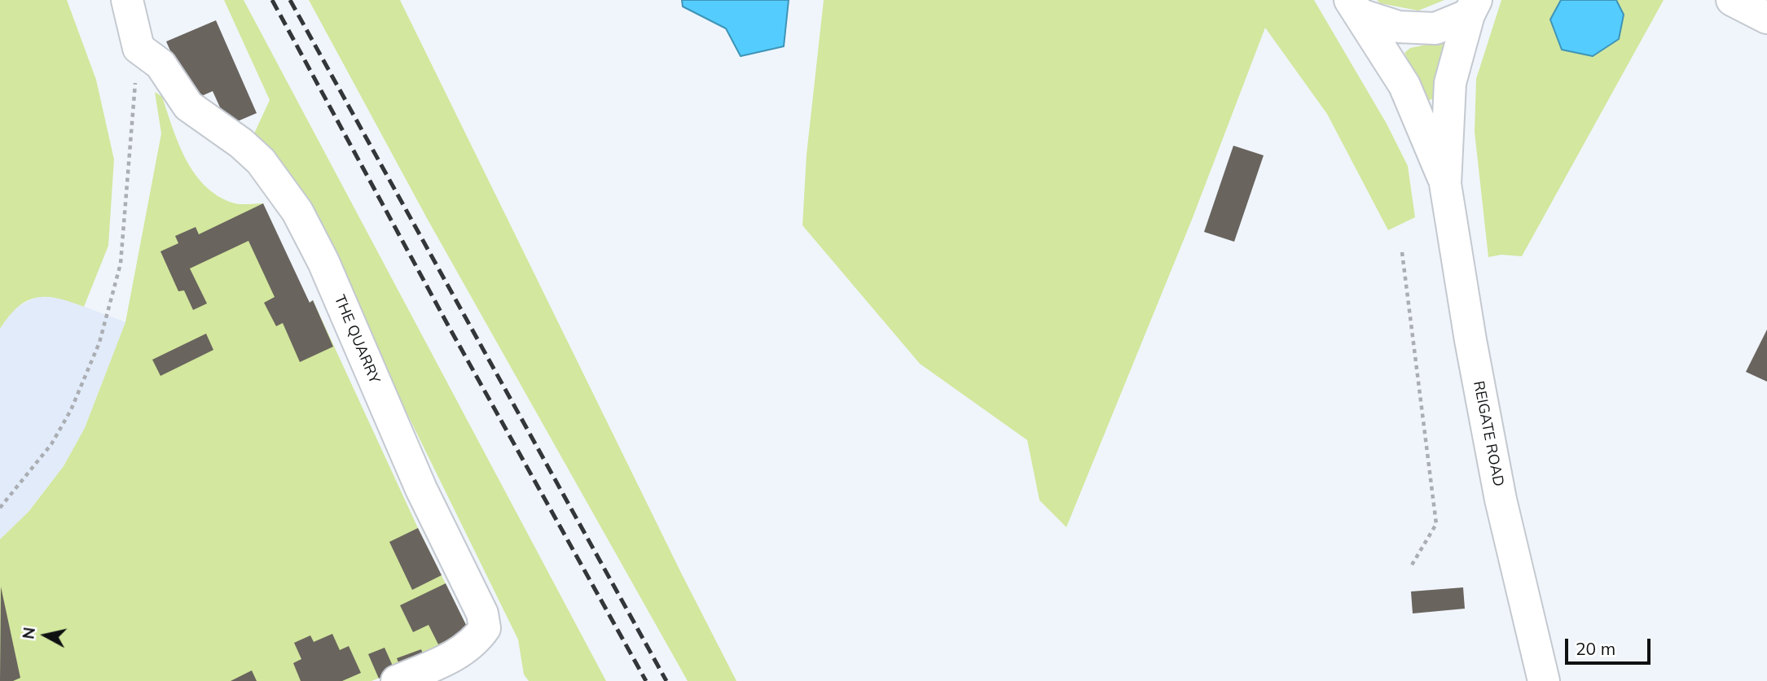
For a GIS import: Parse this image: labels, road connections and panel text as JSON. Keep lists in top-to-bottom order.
{
  "streets": {
    "main road": ["THE QUARRY", "REIGATE ROAD"]
  },
  "scale_bar": "20 m",
  "north": "left"
}
